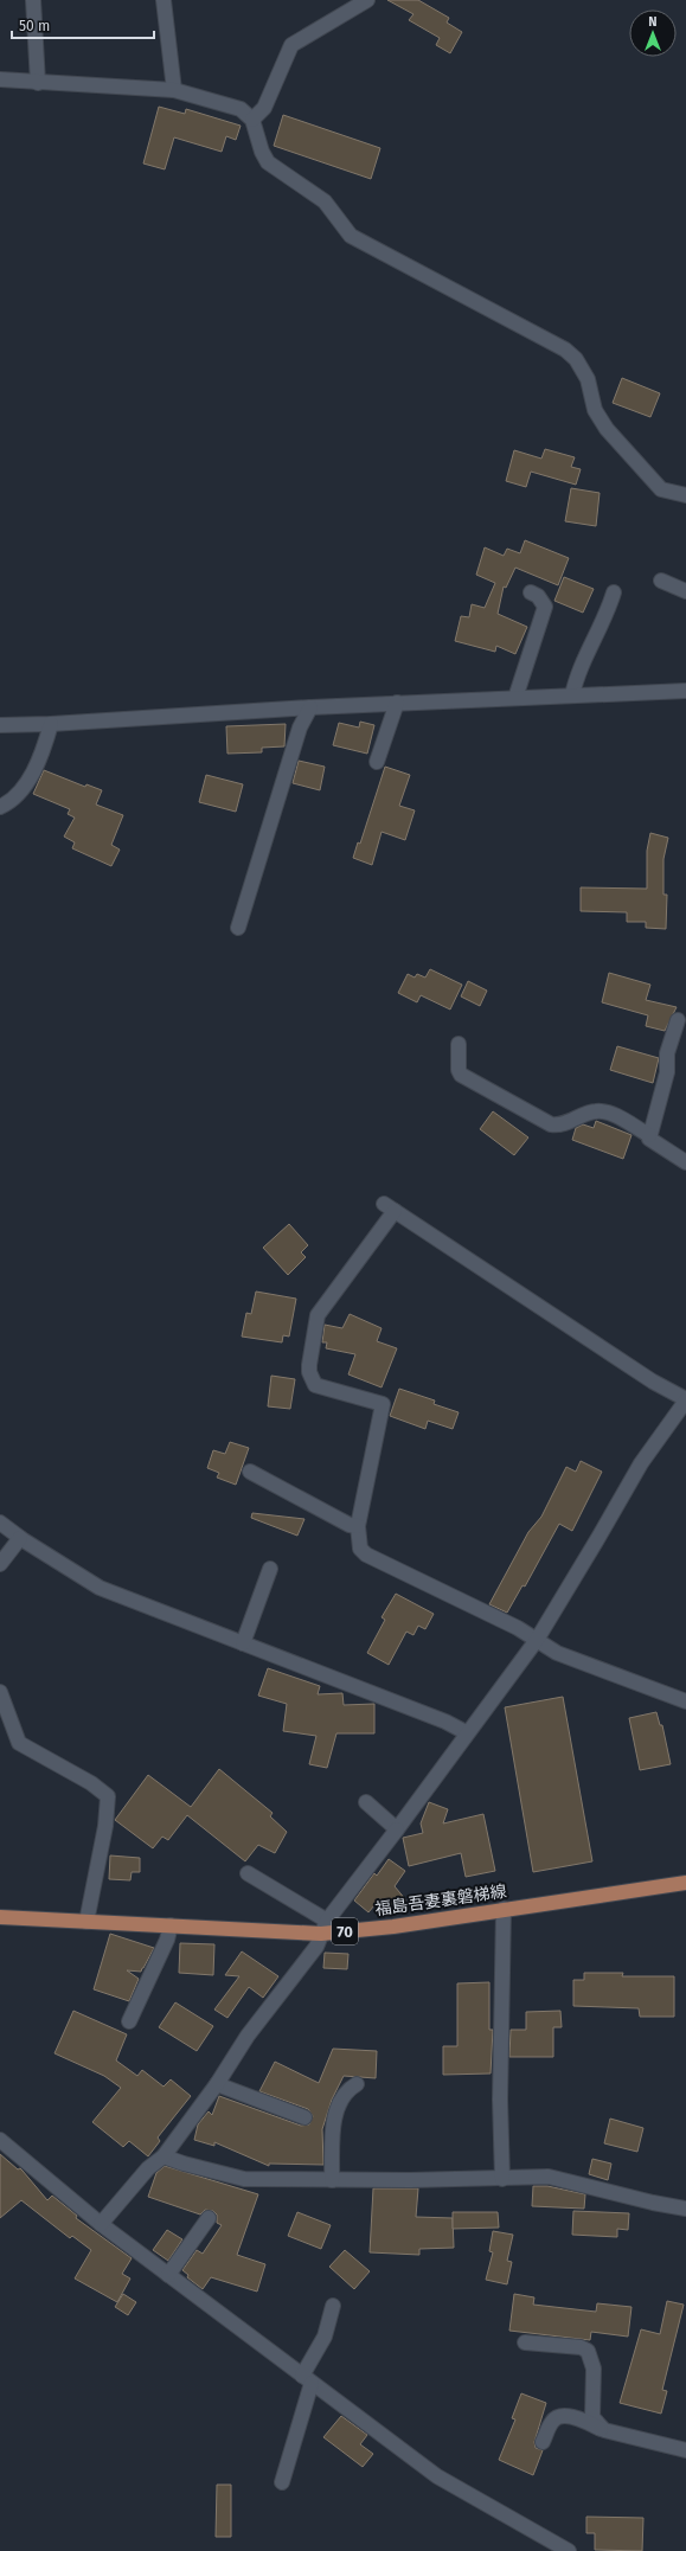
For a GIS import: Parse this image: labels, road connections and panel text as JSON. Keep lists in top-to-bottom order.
{
  "streets": {
    "main road": ["福島吾妻裏磐梯線", "70"]
  },
  "scale_bar": "50 m",
  "north": "top"
}
